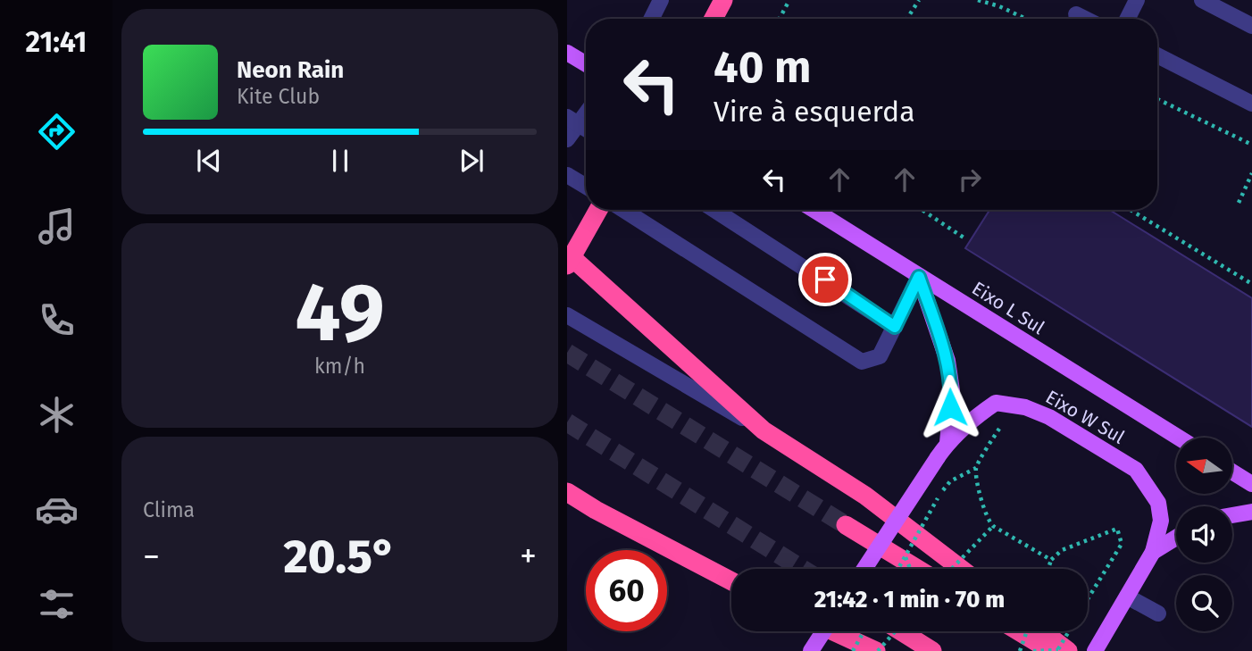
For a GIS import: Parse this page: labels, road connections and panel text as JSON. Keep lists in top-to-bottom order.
{
  "streets": {
    "main road": ["Eixo L Sul", "Eixo W Sul"]
  },
  "north": "left",
  "page": {
    "tabs": "21:41",
    "turn": ["40 m", "Vire à esquerda"],
    "song": ["Neon Rain", "Kite Club"],
    "tile": [
      ["49", "km/h"],
      "Clima"
    ],
    "heat": ["−", "20.5°", "+"],
    "limit": "60",
    "trip": "21:42 · 1 min · 70 m"
  }
}
